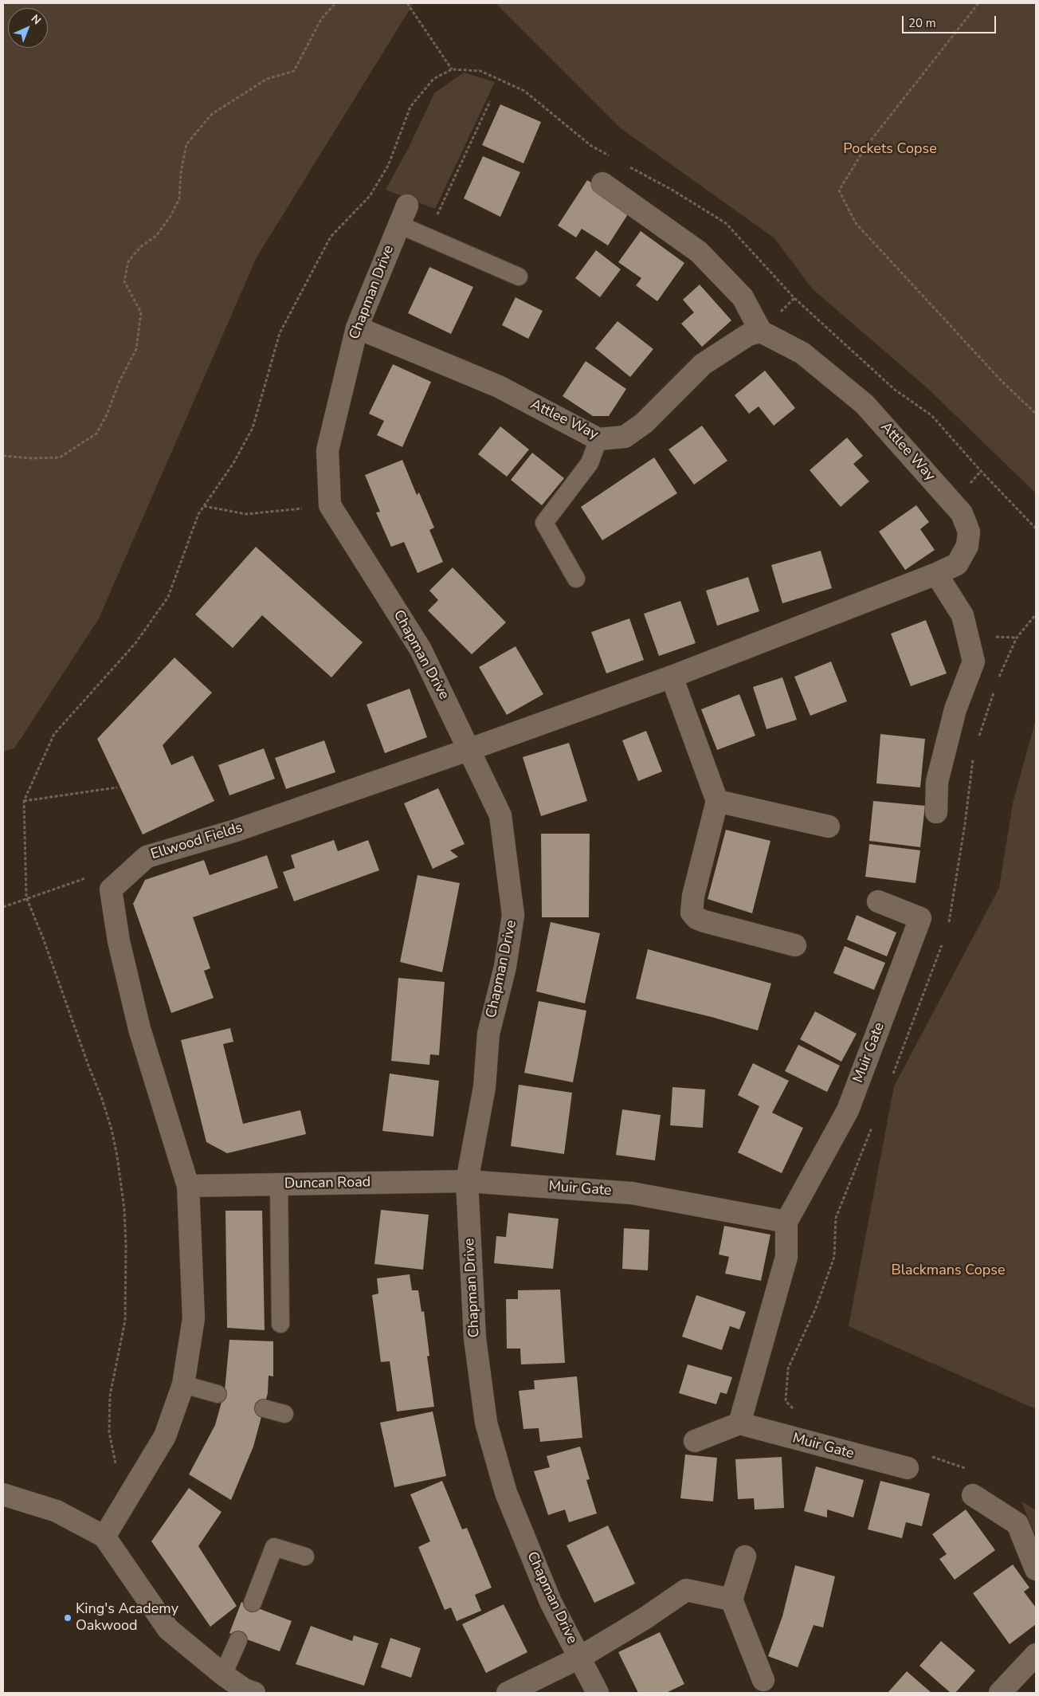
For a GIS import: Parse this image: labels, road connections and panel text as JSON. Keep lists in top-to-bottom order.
{
  "streets": {
    "street": [
      "Chapman Drive",
      "Attlee Way",
      "Ellwood Fields",
      "Muir Gate",
      "Duncan Road"
    ]
  },
  "crossings": [
    ["Chapman Drive", "Attlee Way"],
    ["Chapman Drive", "Ellwood Fields"],
    ["Chapman Drive", "Muir Gate"],
    ["Chapman Drive", "Duncan Road"],
    ["Attlee Way", "Ellwood Fields"],
    ["Ellwood Fields", "Duncan Road"],
    ["Muir Gate", "Duncan Road"]
  ],
  "parks": ["Pockets Copse", "Blackmans Copse"],
  "places": ["King's Academy Oakwood"],
  "scale_bar": "20 m",
  "north": "top right"
}
